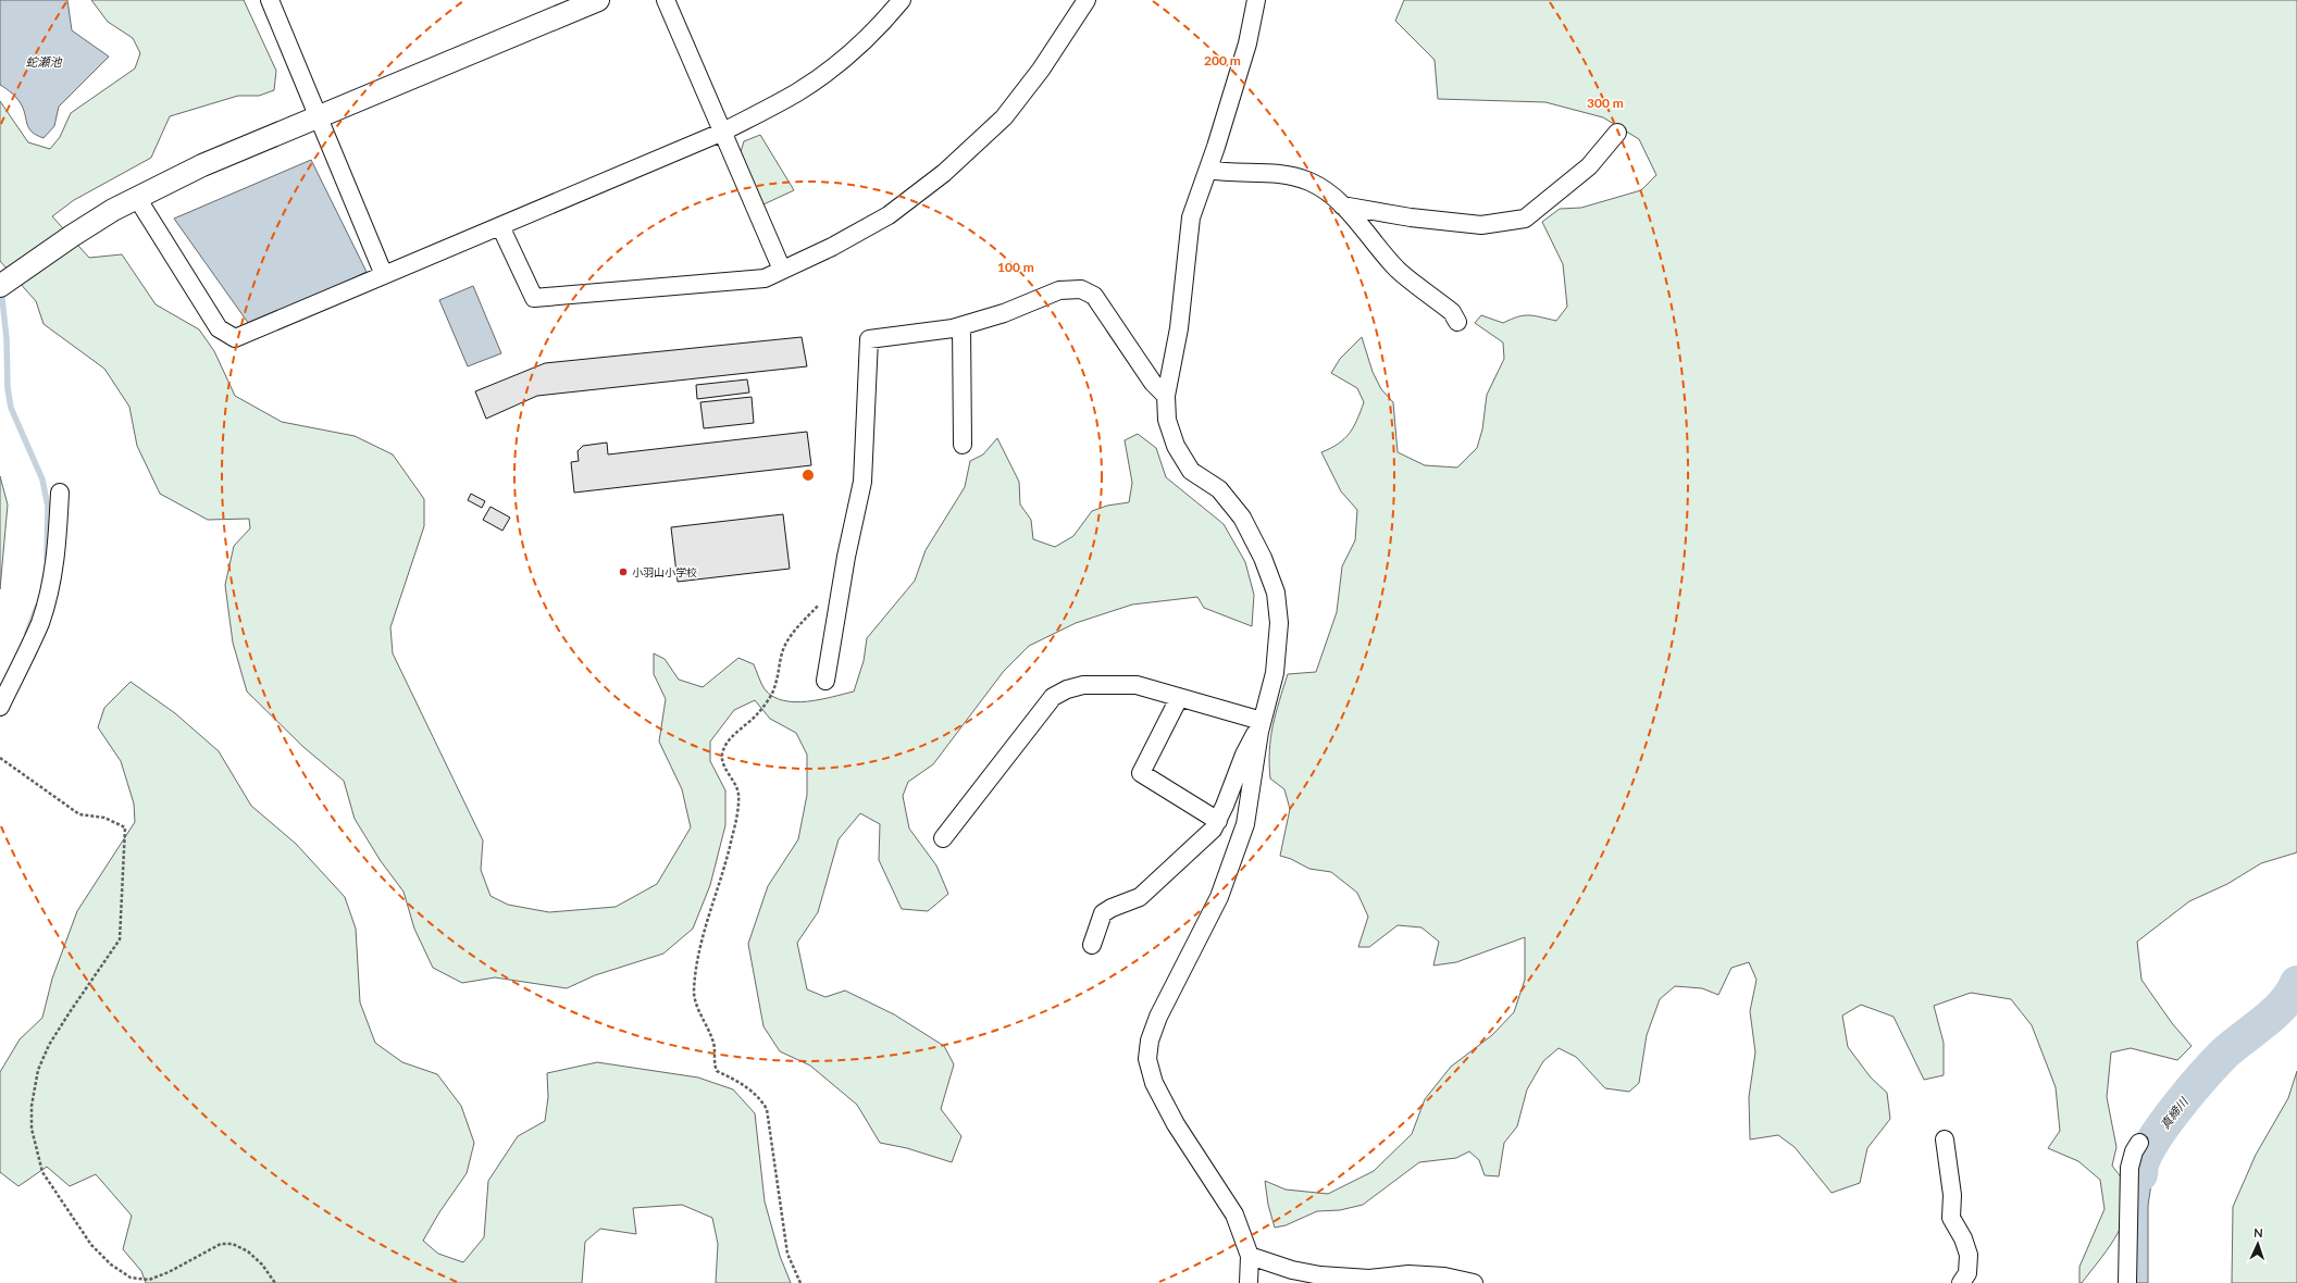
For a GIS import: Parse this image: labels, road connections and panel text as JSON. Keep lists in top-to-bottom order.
{
  "water": ["蛇瀬池", "真締川"],
  "places": ["小羽山小学校"],
  "north": "top",
  "rings": ["200 m", "300 m", "100 m"]
}
